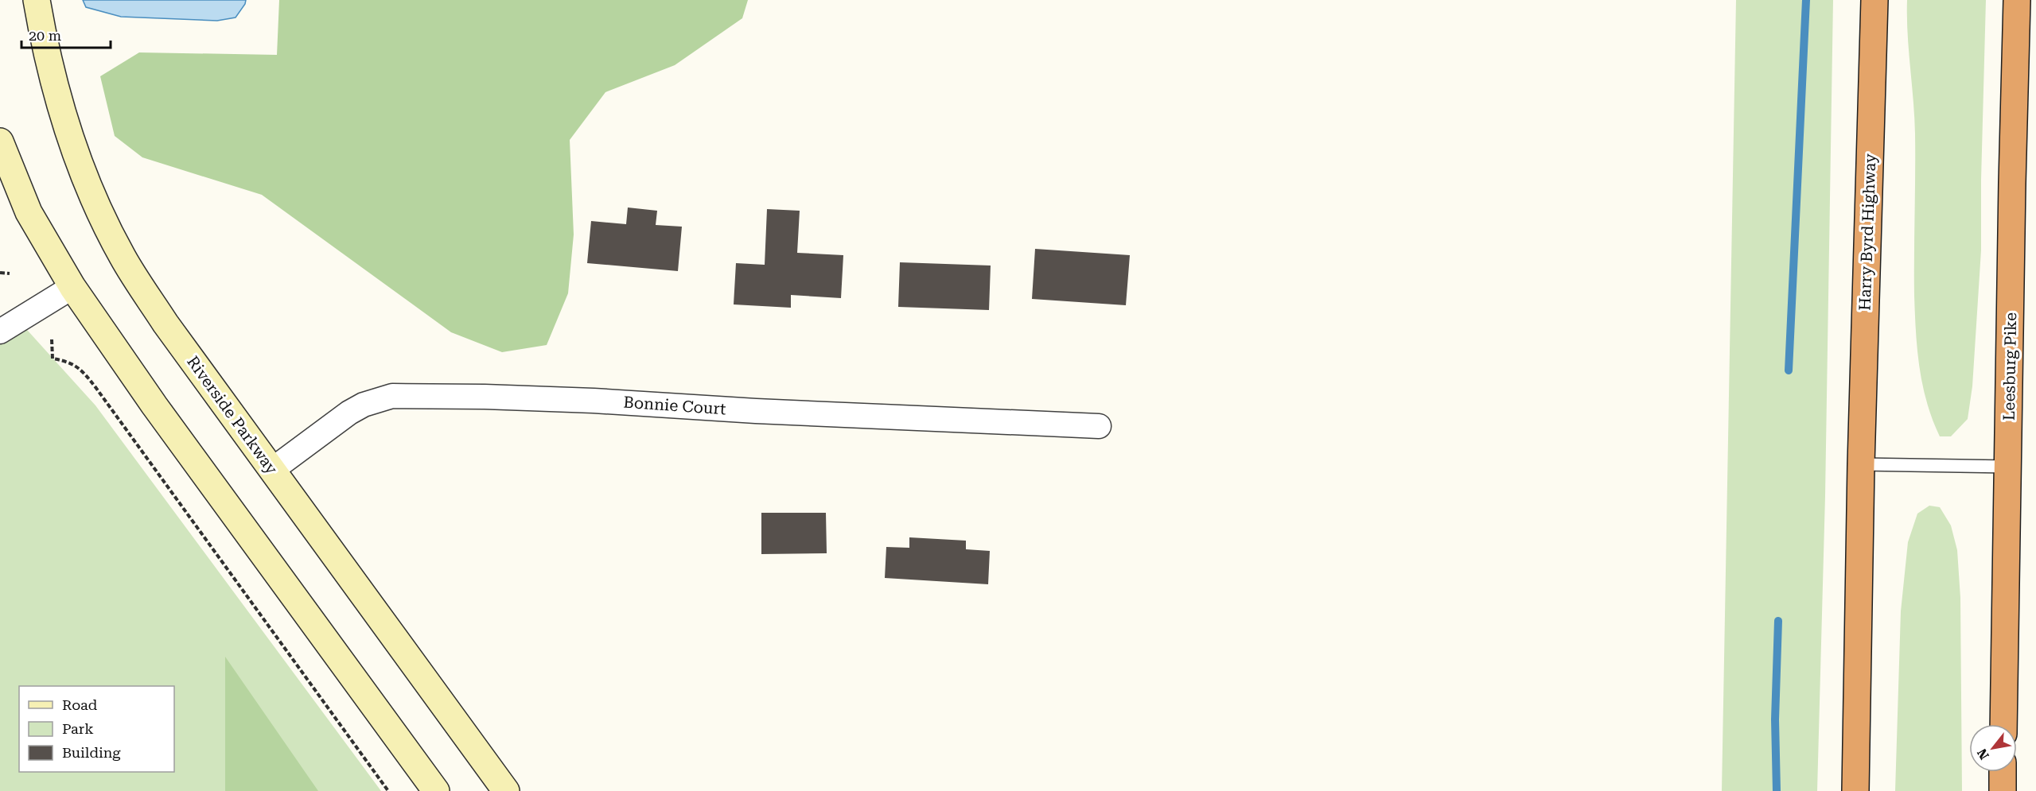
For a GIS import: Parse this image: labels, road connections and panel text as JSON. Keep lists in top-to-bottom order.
{
  "streets": {
    "highway": ["Harry Byrd Highway", "Leesburg Pike"],
    "main road": ["Riverside Parkway"],
    "street": ["Bonnie Court"]
  },
  "crossings": [
    ["Bonnie Court", "Riverside Parkway"]
  ],
  "legend": ["Road", "Park", "Building"],
  "scale_bar": "20 m",
  "north": "bottom left"
}
